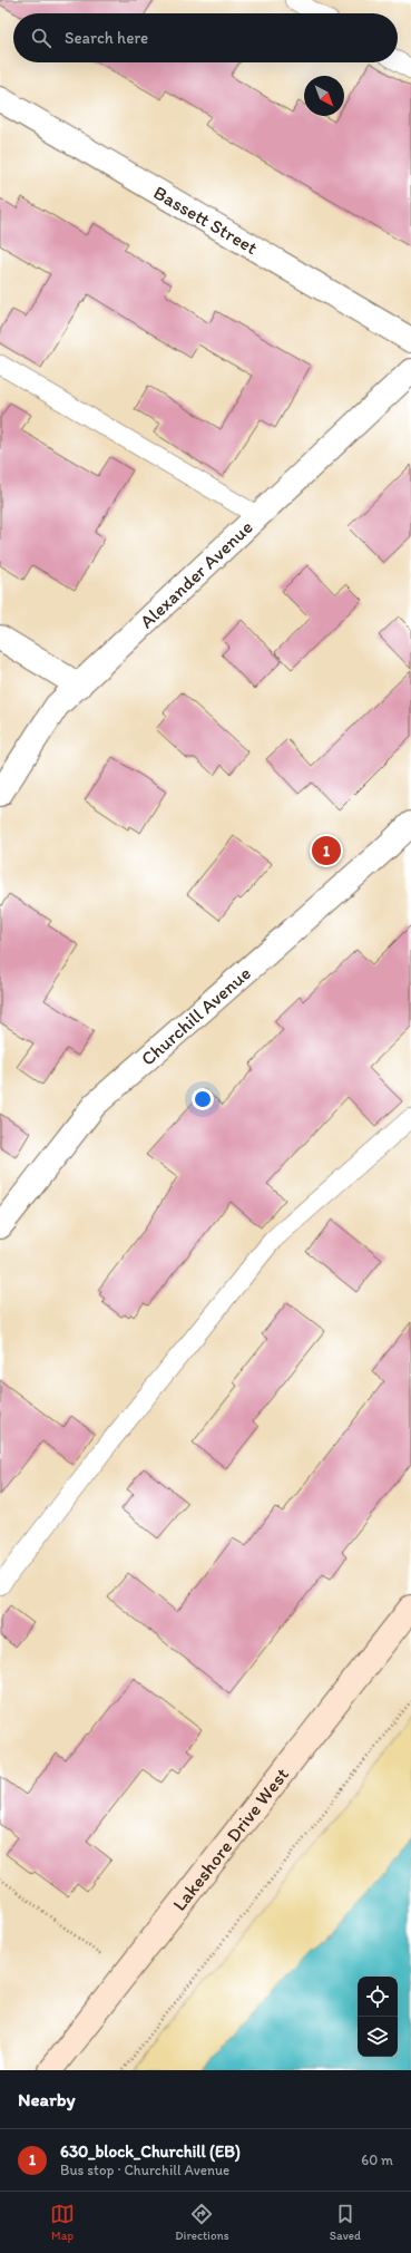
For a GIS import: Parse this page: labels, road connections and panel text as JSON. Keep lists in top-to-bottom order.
{
  "streets": {
    "street": [
      "Bassett Street",
      "Alexander Avenue",
      "Churchill Avenue",
      "Lakeshore Drive West"
    ]
  },
  "north": "bottom right",
  "page": {
    "search": "Search here",
    "pins": "1",
    "heading": "Nearby",
    "list": [
      {
        "mark": "1",
        "name": "630_block_Churchill (EB)",
        "note": "Bus stop · Churchill Avenue",
        "value": "60 m"
      }
    ],
    "nav": ["Map", "Directions", "Saved"]
  }
}
